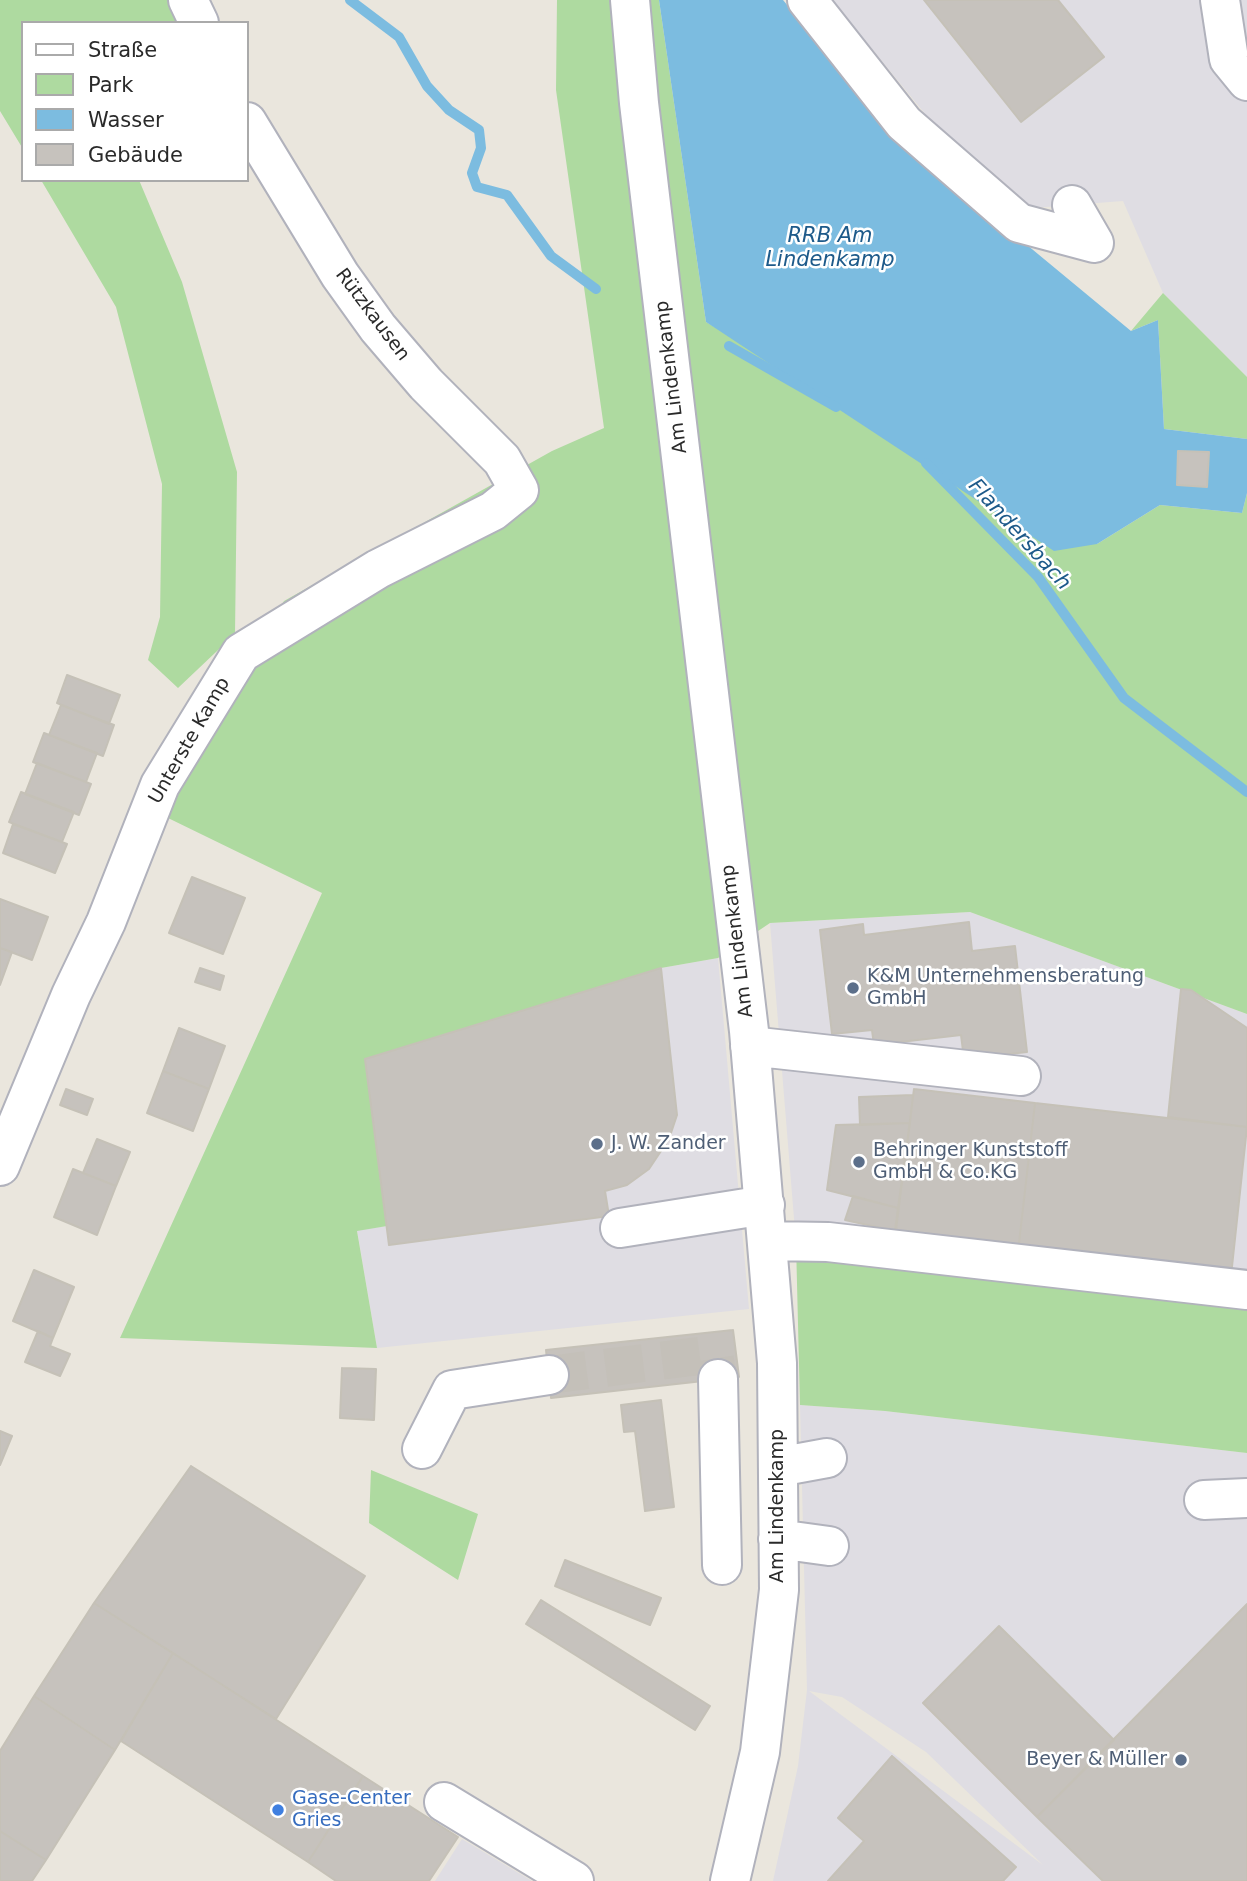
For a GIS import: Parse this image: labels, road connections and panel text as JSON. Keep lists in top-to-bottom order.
{
  "streets": {
    "street": ["Rützkausen", "Am Lindenkamp", "Unterste Kamp"]
  },
  "crossings": [
    ["Rützkausen", "Unterste Kamp"]
  ],
  "water": ["RRB Am Lindenkamp", "Flandersbach"],
  "places": [
    "K&M Unternehmensberatung GmbH",
    "J. W. Zander",
    "Behringer Kunststoff GmbH & Co.KG",
    "Beyer & Müller",
    "Gase-Center Gries"
  ],
  "legend": [
    "Straße",
    "Park",
    "Wasser",
    "Gebäude"
  ]
}
